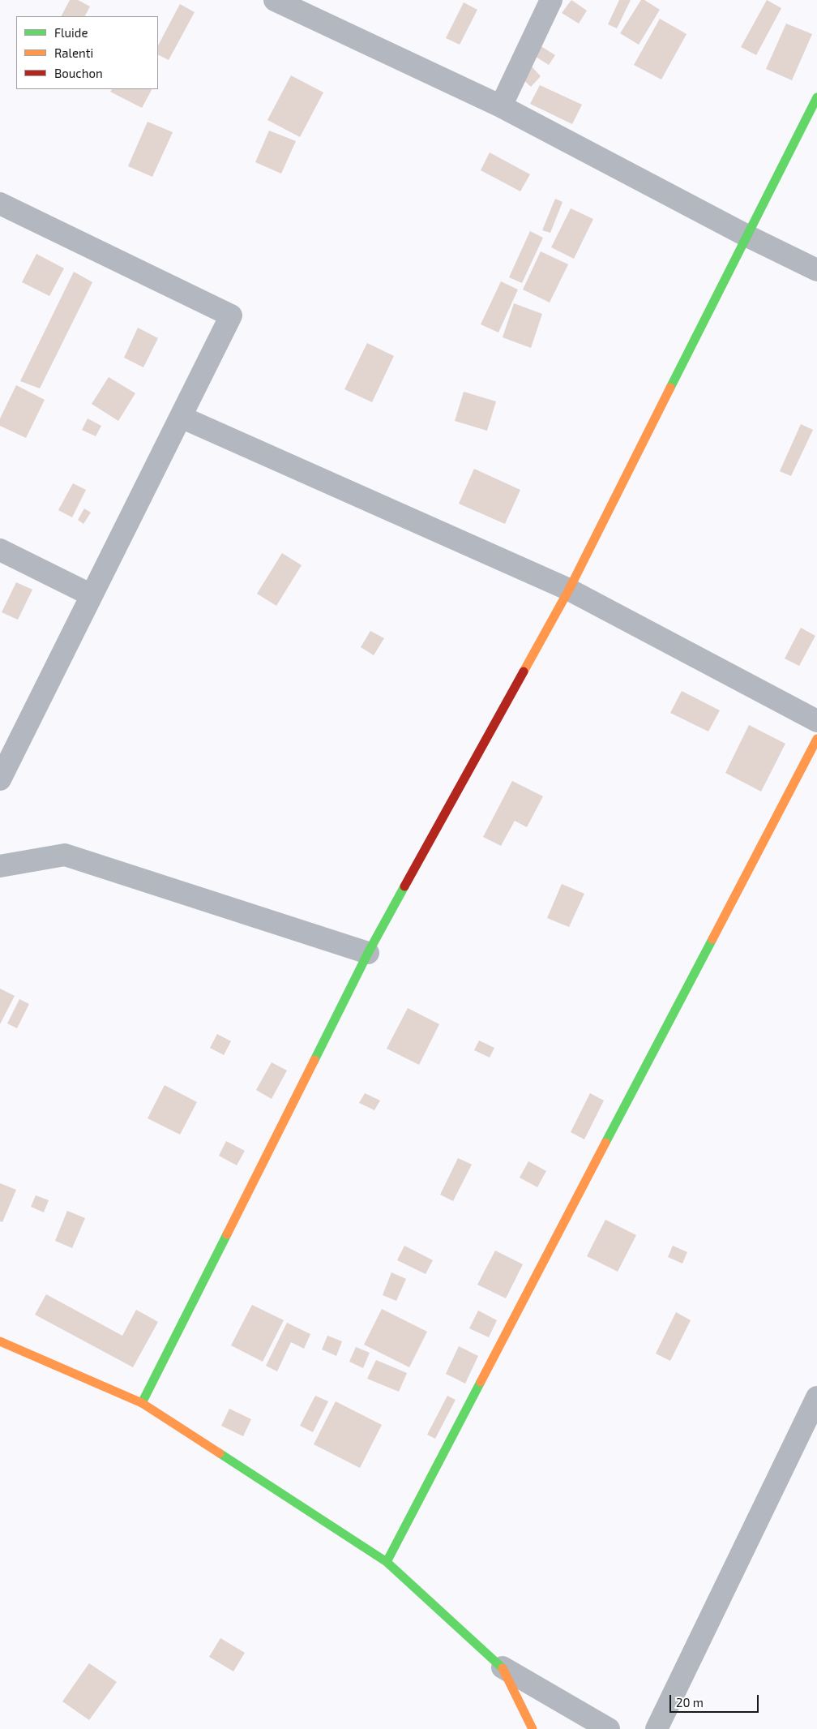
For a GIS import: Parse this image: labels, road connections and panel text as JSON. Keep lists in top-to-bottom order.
{
  "legend": ["Fluide", "Ralenti", "Bouchon"],
  "scale_bar": "20 m"
}
